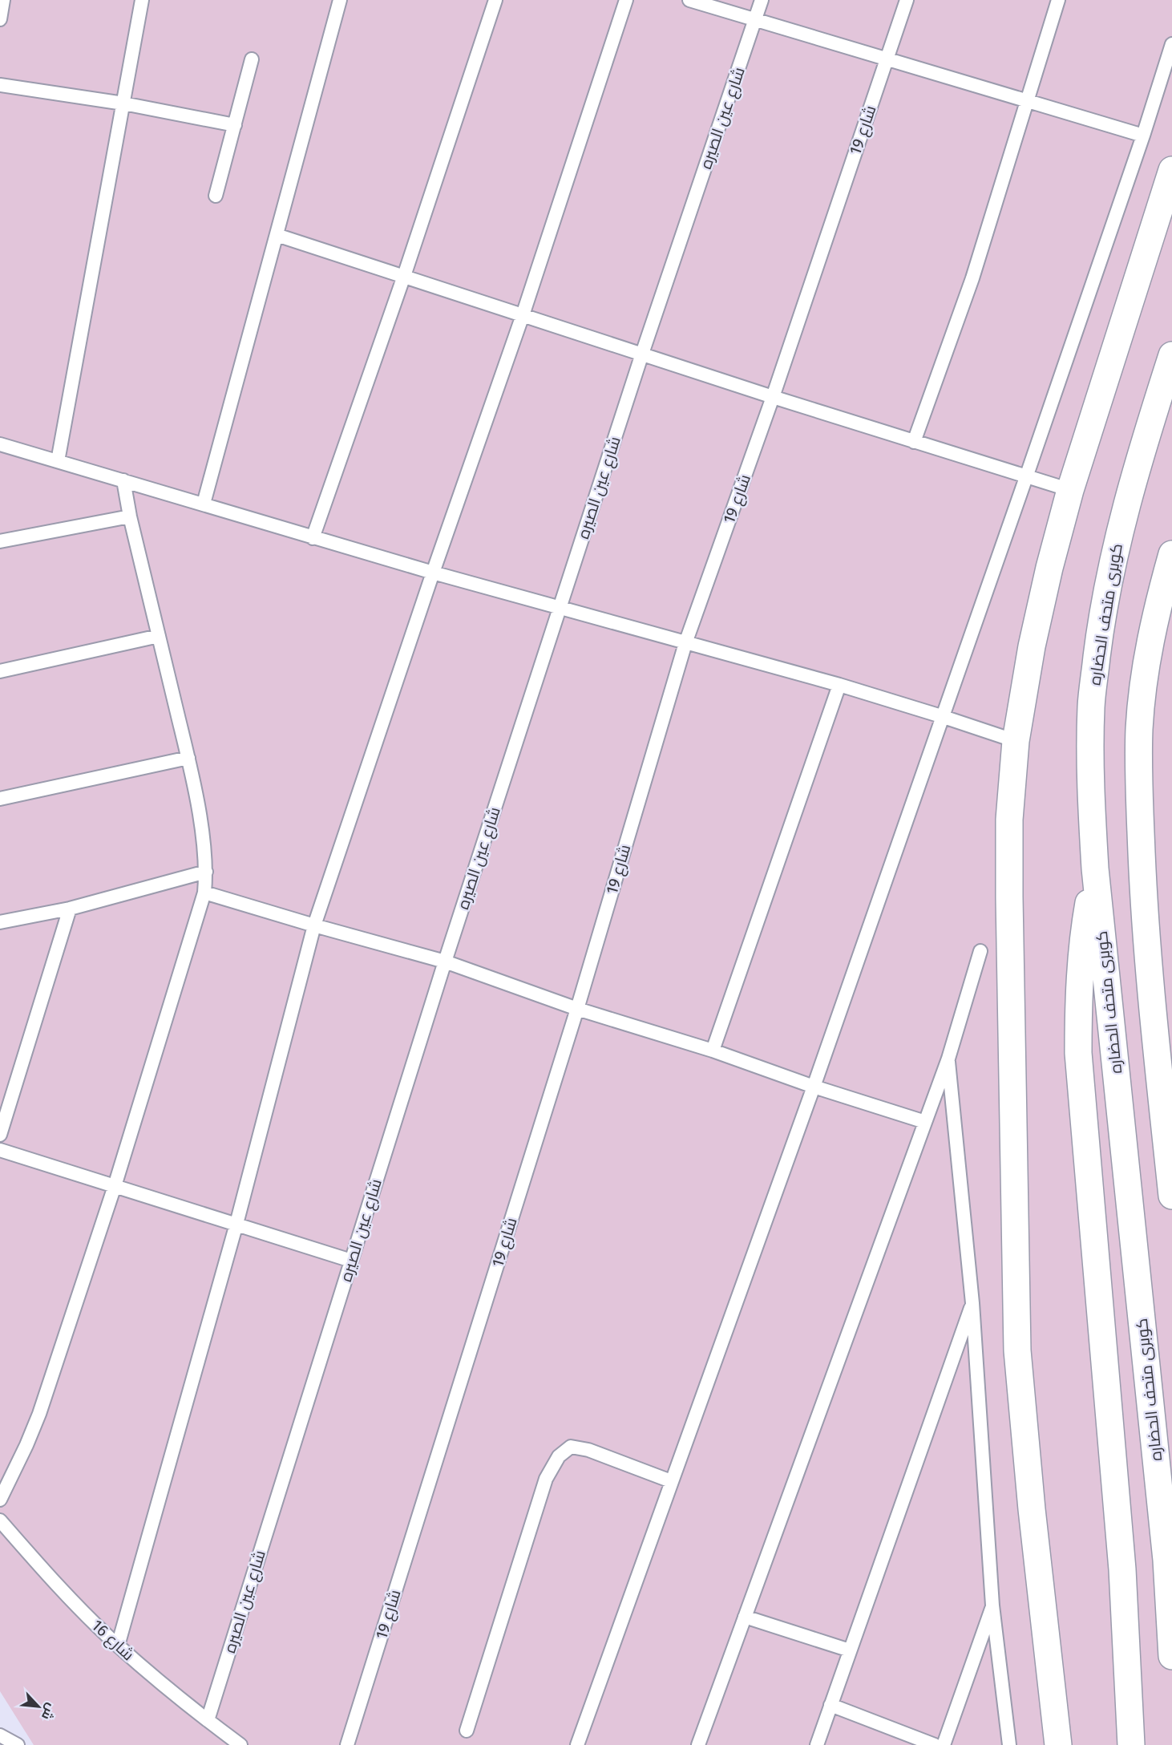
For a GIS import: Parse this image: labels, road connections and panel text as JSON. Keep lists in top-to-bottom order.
{
  "streets": {
    "main road": ["كوبرى متحف الحضاره"],
    "lane": ["شارع عين الصيره", "شارع 19", "شارع 16"]
  },
  "crossings": [
    ["شارع عين الصيره", "شارع 16"]
  ],
  "north": "bottom right"
}
